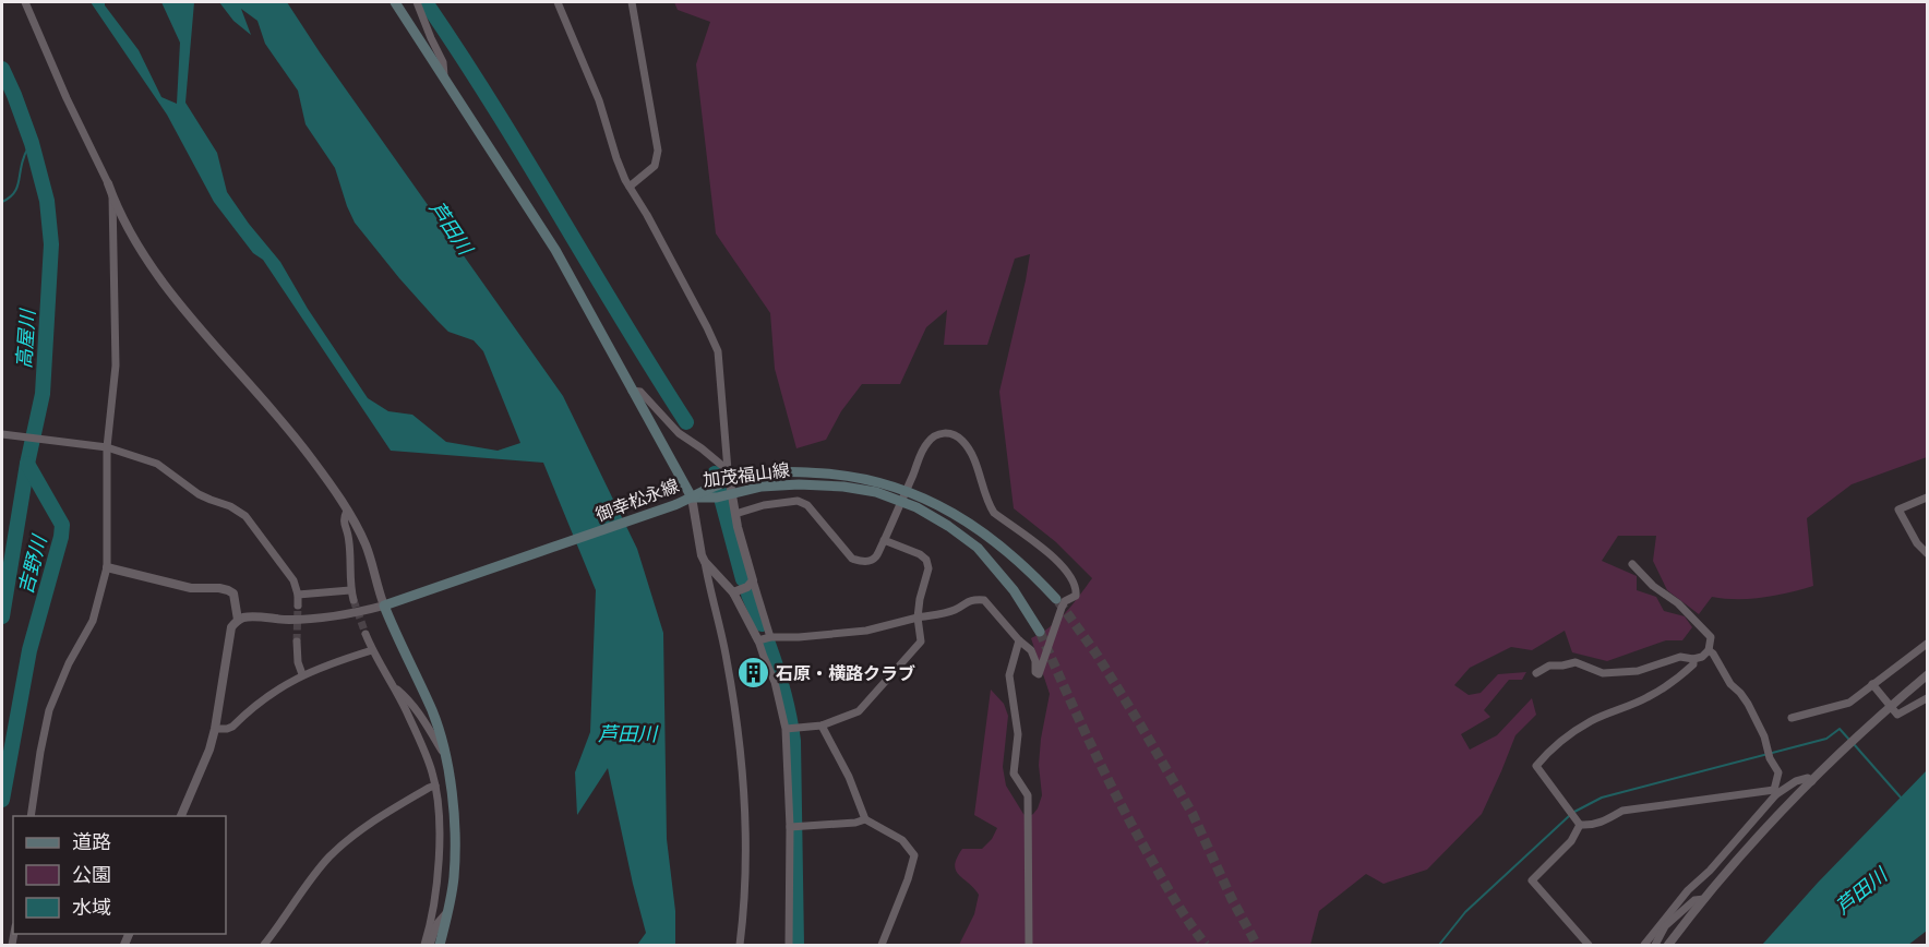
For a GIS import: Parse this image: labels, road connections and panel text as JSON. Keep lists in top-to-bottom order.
{
  "streets": {
    "main road": ["加茂福山線", "御幸松永線"]
  },
  "crossings": [
    ["加茂福山線", "御幸松永線"]
  ],
  "water": ["芦田川", "高屋川", "吉野川"],
  "places": {
    "building": ["石原・横路クラブ"]
  },
  "legend": ["道路", "公園", "水域"]
}
